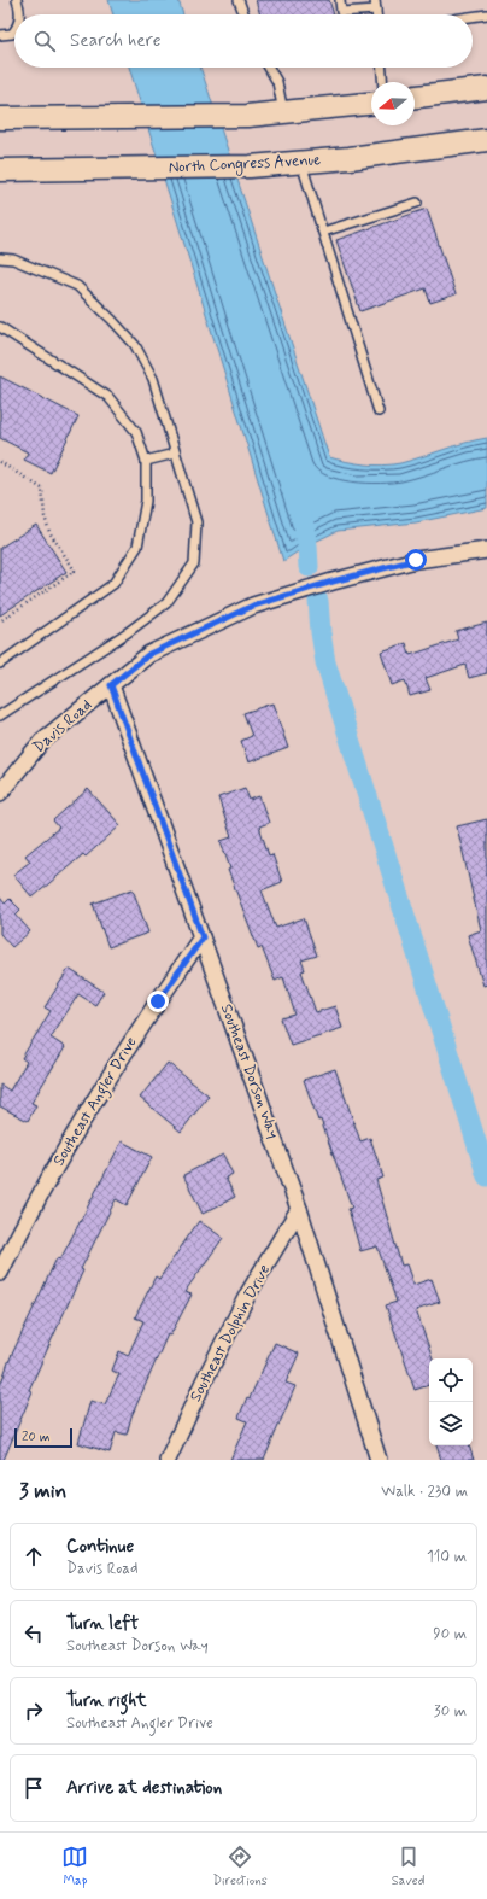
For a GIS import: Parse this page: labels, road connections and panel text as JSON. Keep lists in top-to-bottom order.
{
  "streets": {
    "main road": ["North Congress Avenue"],
    "street": [
      "Davis Road",
      "Southeast Dorson Way",
      "Southeast Angler Drive",
      "Southeast Dolphin Drive"
    ]
  },
  "crossings": [
    ["Davis Road", "Southeast Dorson Way"],
    ["Southeast Dorson Way", "Southeast Angler Drive"],
    ["Southeast Dorson Way", "Southeast Dolphin Drive"]
  ],
  "scale_bar": "20 m",
  "north": "left",
  "page": {
    "search": "Search here",
    "scale": "20 m",
    "heading": ["3 min", "Walk · 230 m"],
    "list": [
      ["Continue", "Davis Road", "110 m"],
      ["Turn left", "Southeast Dorson Way", "90 m"],
      ["Turn right", "Southeast Angler Drive", "30 m"],
      "Arrive at destination"
    ],
    "nav": ["Map", "Directions", "Saved"]
  }
}
